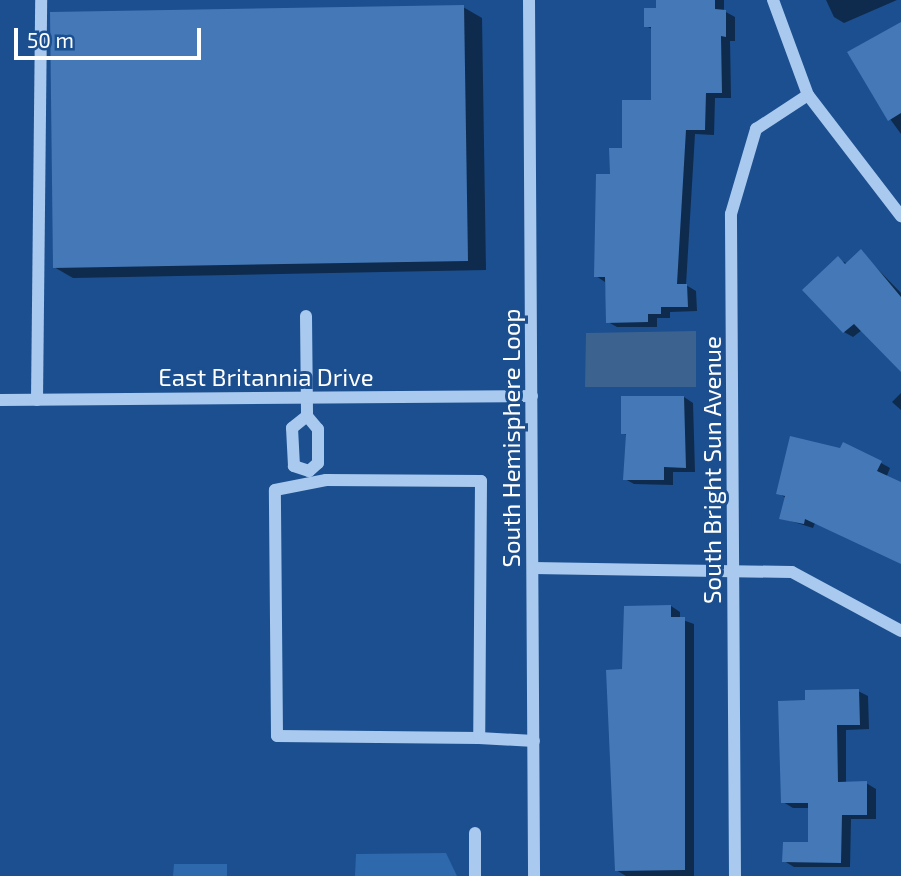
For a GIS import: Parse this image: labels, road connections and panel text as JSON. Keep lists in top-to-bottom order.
{
  "streets": {
    "street": ["East Britannia Drive", "South Hemisphere Loop", "South Bright Sun Avenue"]
  },
  "crossings": [
    ["East Britannia Drive", "South Hemisphere Loop"]
  ],
  "scale_bar": "50 m"
}
